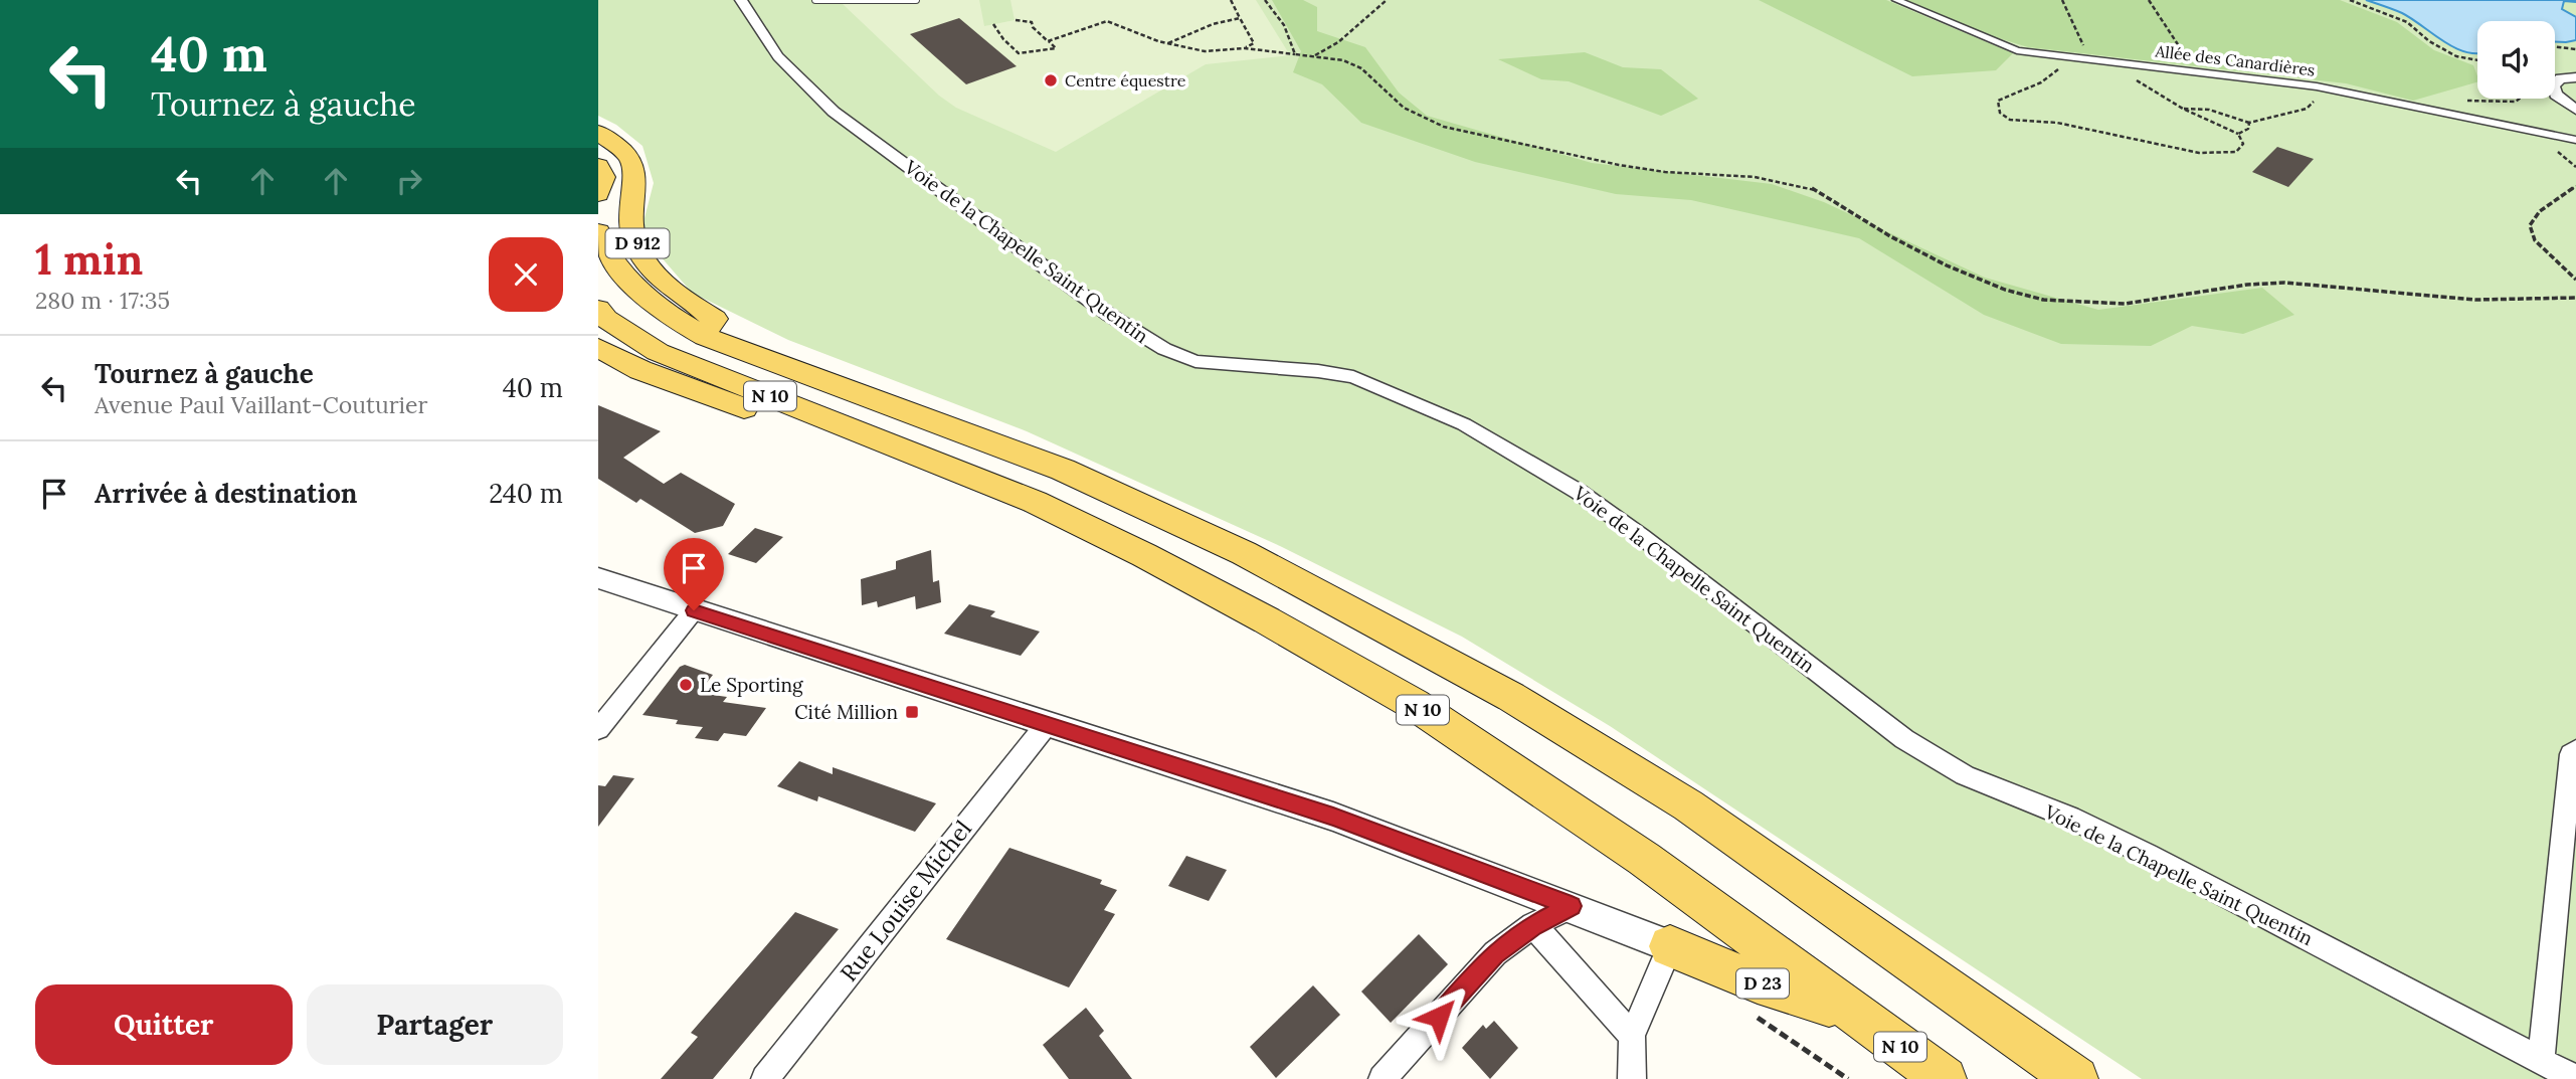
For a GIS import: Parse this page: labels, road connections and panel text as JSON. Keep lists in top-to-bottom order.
{
  "streets": {
    "main road": ["D 912", "N 10", "D 23"],
    "street": ["Allée des Canardières", "Voie de la Chapelle Saint Quentin", "Rue Louise Michel"]
  },
  "crossings": [
    ["D 912", "N 10"],
    ["N 10", "D 23"],
    ["Rue Louise Michel", "D 23"]
  ],
  "places": {
    "other": ["Centre équestre", "Le Sporting"],
    "transit": ["Cité Million"]
  },
  "page": {
    "turn": ["40 m", "Tournez à gauche"],
    "heading": ["1 min", "280 m · 17:35"],
    "list": [
      {
        "name": "Tournez à gauche",
        "note": "Avenue Paul Vaillant-Couturier",
        "value": "40 m"
      },
      {
        "name": "Arrivée à destination",
        "value": "240 m"
      }
    ],
    "buttons": ["Quitter", "Partager"]
  }
}
